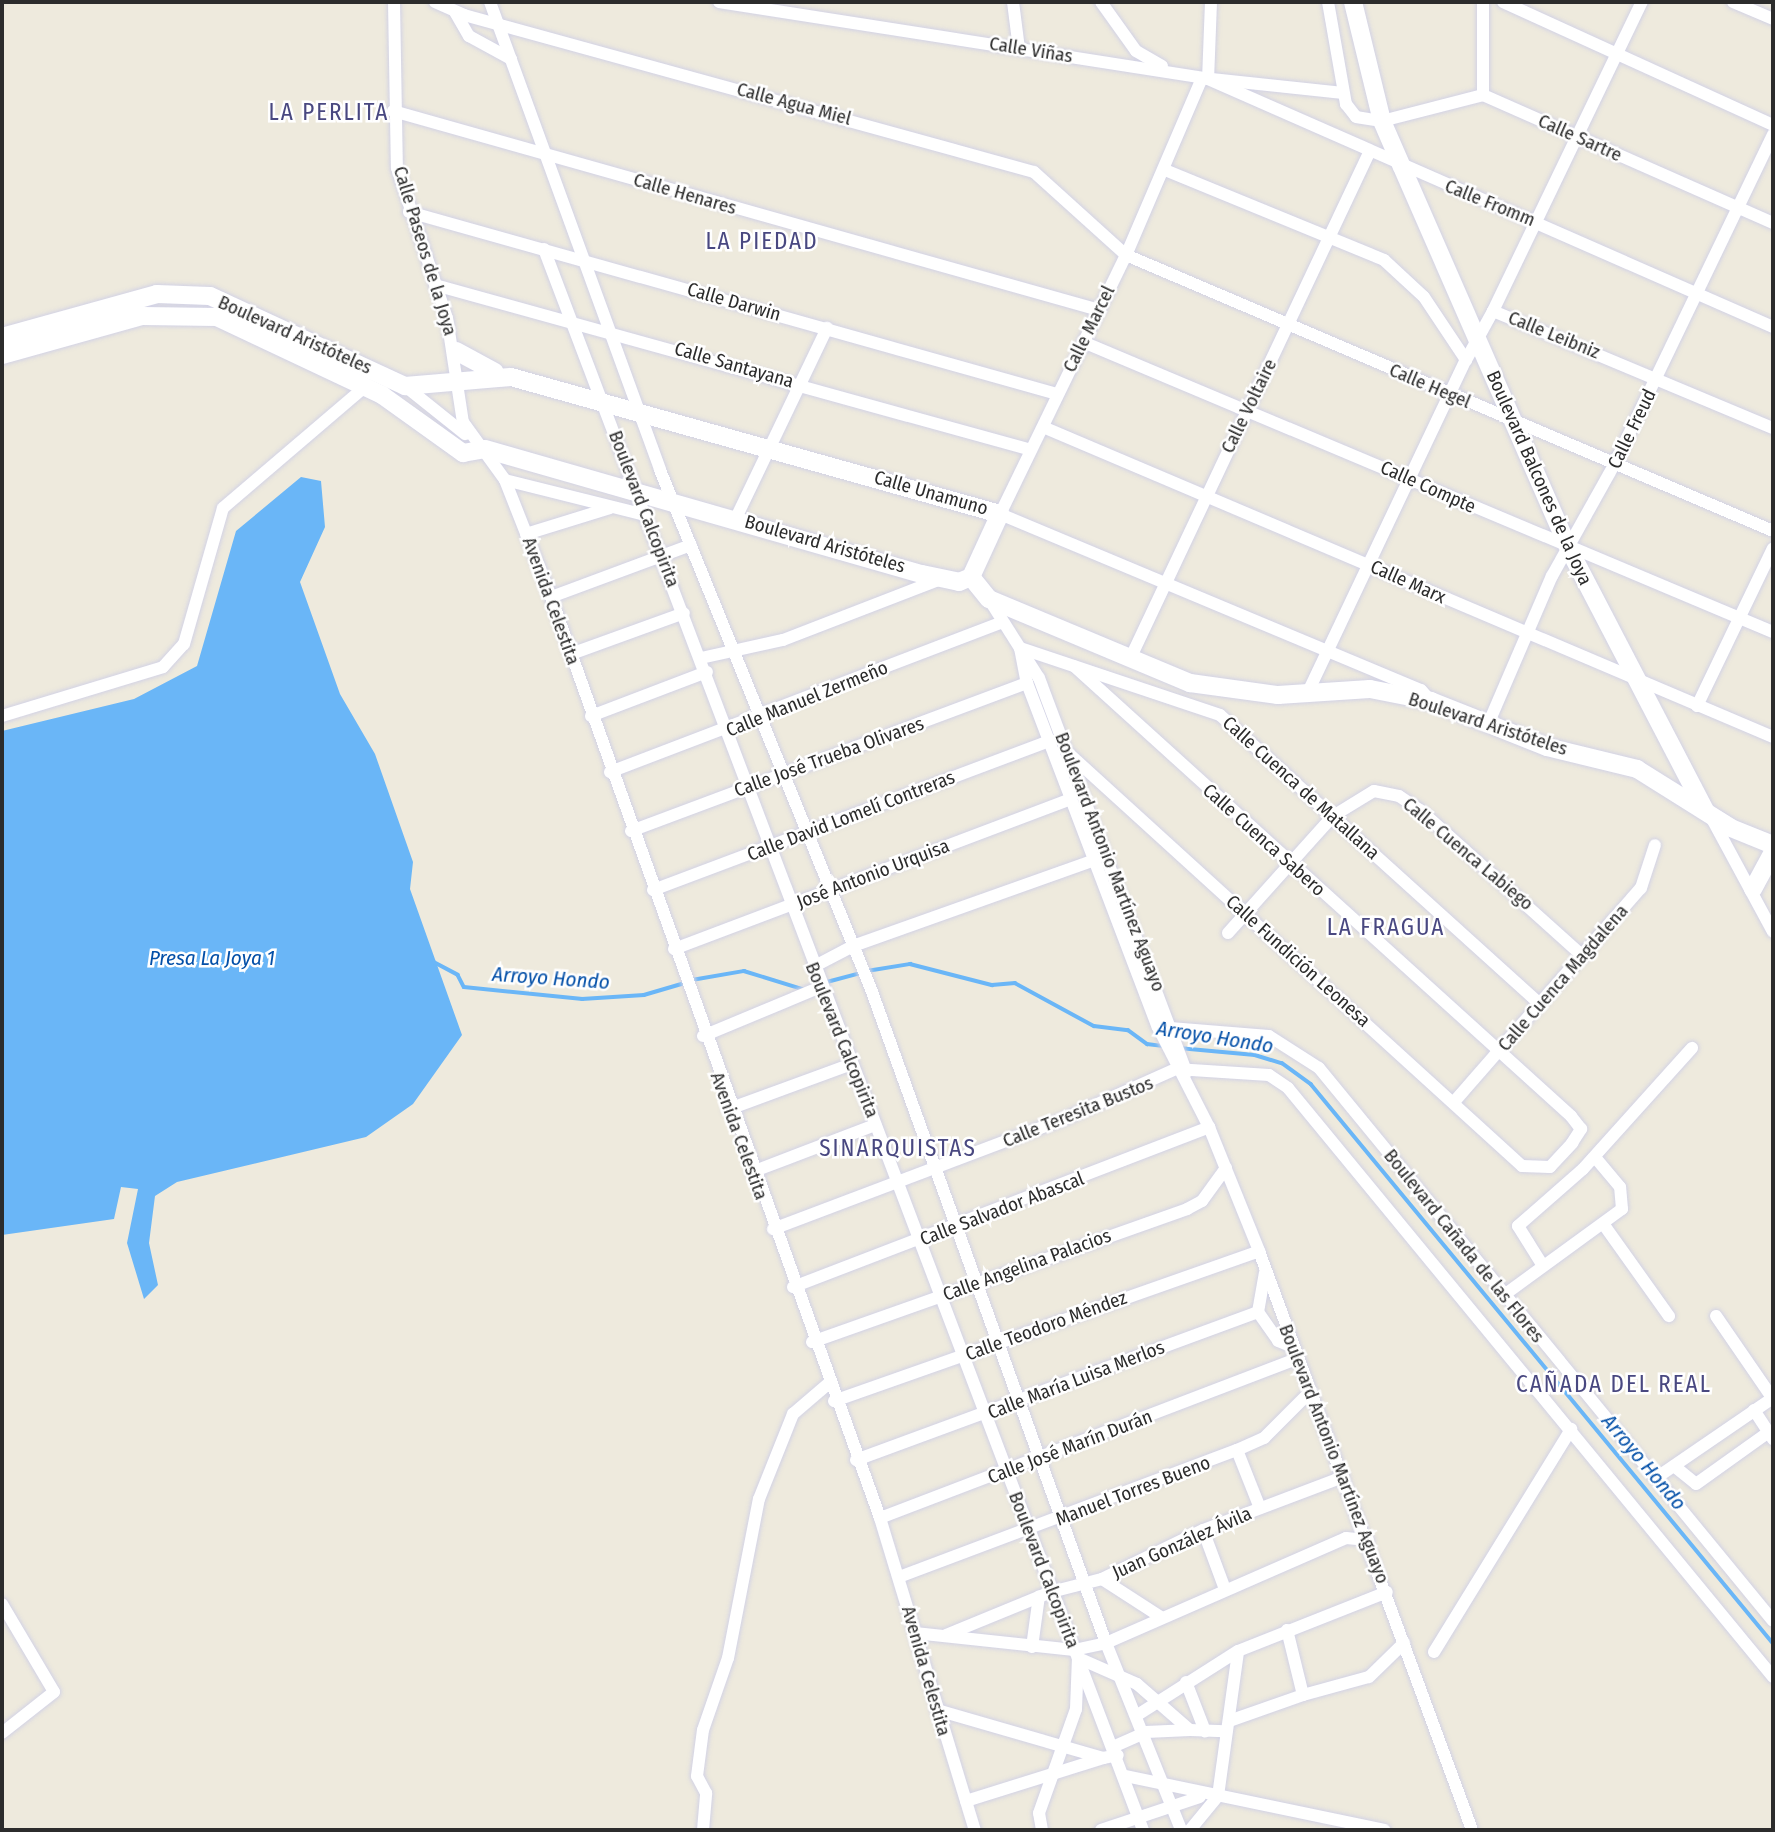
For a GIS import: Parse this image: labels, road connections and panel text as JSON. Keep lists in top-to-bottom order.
{
  "streets": {
    "street": [
      "Calle Viñas",
      "Calle Agua Miel",
      "Calle Sartre",
      "Calle Henares",
      "Calle Fromm",
      "Calle Paseos de la Joya",
      "Calle Darwin",
      "Calle Marcel",
      "Boulevard Aristóteles",
      "Calle Leibniz",
      "Calle Santayana",
      "Calle Hegel",
      "Calle Voltaire",
      "Calle Freud",
      "Boulevard Balcones de la Joya",
      "Calle Compte",
      "Calle Unamuno",
      "Boulevard Calcopirita",
      "Calle Marx",
      "Avenida Celestita",
      "Calle Manuel Zermeño",
      "Calle José Trueba Olivares",
      "Calle Cuenca de Matallana",
      "Calle David Lomelí Contreras",
      "Calle Cuenca Sabero",
      "Calle Cuenca Labiego",
      "Boulevard Antonio Martínez Aguayo",
      "José Antonio Urquisa",
      "Calle Fundición Leonesa",
      "Calle Cuenca Magdalena",
      "Calle Teresita Bustos",
      "Calle Salvador Abascal",
      "Boulevard Cañada de las Flores",
      "Calle Angelina Palacios",
      "Calle Teodoro Méndez",
      "Calle María Luisa Merlos",
      "Calle José Marín Durán",
      "Manuel Torres Bueno",
      "Juan González Ávila"
    ]
  },
  "crossings": [
    ["Calle Viñas", "Calle Fromm"],
    ["Calle Viñas", "Calle Marcel"],
    ["Calle Agua Miel", "Calle Marcel"],
    ["Calle Agua Miel", "Calle Hegel"],
    ["Calle Agua Miel", "Boulevard Calcopirita"],
    ["Calle Sartre", "Calle Freud"],
    ["Calle Henares", "Calle Paseos de la Joya"],
    ["Calle Henares", "Calle Marcel"],
    ["Calle Henares", "Boulevard Calcopirita"],
    ["Calle Fromm", "Calle Marcel"],
    ["Calle Fromm", "Calle Voltaire"],
    ["Calle Fromm", "Calle Freud"],
    ["Calle Fromm", "Boulevard Balcones de la Joya"],
    ["Calle Paseos de la Joya", "Calle Darwin"],
    ["Calle Paseos de la Joya", "Boulevard Aristóteles"],
    ["Calle Paseos de la Joya", "Calle Santayana"],
    ["Calle Paseos de la Joya", "Calle Unamuno"],
    ["Calle Paseos de la Joya", "Avenida Celestita"],
    ["Calle Darwin", "Calle Marcel"],
    ["Calle Darwin", "Boulevard Calcopirita"],
    ["Calle Marcel", "Boulevard Aristóteles"],
    ["Calle Marcel", "Calle Santayana"],
    ["Calle Marcel", "Calle Hegel"],
    ["Calle Marcel", "Calle Compte"],
    ["Calle Marcel", "Calle Unamuno"],
    ["Calle Marcel", "Calle Marx"],
    ["Boulevard Aristóteles", "Calle Leibniz"],
    ["Boulevard Aristóteles", "Calle Voltaire"],
    ["Boulevard Aristóteles", "Calle Freud"],
    ["Boulevard Aristóteles", "Boulevard Balcones de la Joya"],
    ["Boulevard Aristóteles", "Calle Unamuno"],
    ["Boulevard Aristóteles", "Boulevard Calcopirita"],
    ["Boulevard Aristóteles", "Avenida Celestita"],
    ["Boulevard Aristóteles", "Boulevard Antonio Martínez Aguayo"],
    ["Calle Leibniz", "Calle Hegel"],
    ["Calle Leibniz", "Calle Freud"],
    ["Calle Leibniz", "Boulevard Balcones de la Joya"],
    ["Calle Leibniz", "Calle Compte"],
    ["Calle Leibniz", "Calle Unamuno"],
    ["Calle Leibniz", "Calle Marx"],
    ["Calle Santayana", "Boulevard Calcopirita"],
    ["Calle Hegel", "Calle Voltaire"],
    ["Calle Hegel", "Calle Freud"],
    ["Calle Hegel", "Boulevard Balcones de la Joya"],
    ["Calle Voltaire", "Calle Compte"],
    ["Calle Voltaire", "Calle Unamuno"],
    ["Calle Voltaire", "Calle Marx"],
    ["Calle Freud", "Boulevard Balcones de la Joya"],
    ["Calle Freud", "Calle Compte"],
    ["Calle Freud", "Calle Marx"],
    ["Boulevard Balcones de la Joya", "Calle Compte"],
    ["Boulevard Balcones de la Joya", "Calle Marx"],
    ["Calle Unamuno", "Boulevard Calcopirita"],
    ["Boulevard Calcopirita", "Calle Manuel Zermeño"],
    ["Boulevard Calcopirita", "Calle José Trueba Olivares"],
    ["Boulevard Calcopirita", "Calle David Lomelí Contreras"],
    ["Boulevard Calcopirita", "José Antonio Urquisa"],
    ["Boulevard Calcopirita", "Calle Teresita Bustos"],
    ["Boulevard Calcopirita", "Calle Salvador Abascal"],
    ["Boulevard Calcopirita", "Calle Angelina Palacios"],
    ["Boulevard Calcopirita", "Calle Teodoro Méndez"],
    ["Boulevard Calcopirita", "Calle María Luisa Merlos"],
    ["Boulevard Calcopirita", "Calle José Marín Durán"],
    ["Boulevard Calcopirita", "Manuel Torres Bueno"],
    ["Boulevard Calcopirita", "Juan González Ávila"],
    ["Avenida Celestita", "Calle Manuel Zermeño"],
    ["Avenida Celestita", "Calle José Trueba Olivares"],
    ["Avenida Celestita", "Calle David Lomelí Contreras"],
    ["Avenida Celestita", "José Antonio Urquisa"],
    ["Avenida Celestita", "Calle Teresita Bustos"],
    ["Avenida Celestita", "Calle Salvador Abascal"],
    ["Avenida Celestita", "Calle Angelina Palacios"],
    ["Avenida Celestita", "Calle Teodoro Méndez"],
    ["Avenida Celestita", "Calle María Luisa Merlos"],
    ["Avenida Celestita", "Calle José Marín Durán"],
    ["Avenida Celestita", "Manuel Torres Bueno"],
    ["Calle Manuel Zermeño", "Boulevard Antonio Martínez Aguayo"],
    ["Calle José Trueba Olivares", "Boulevard Antonio Martínez Aguayo"],
    ["Calle Cuenca de Matallana", "Calle Cuenca Sabero"],
    ["Calle Cuenca de Matallana", "Calle Cuenca Labiego"],
    ["Calle Cuenca de Matallana", "Boulevard Antonio Martínez Aguayo"],
    ["Calle Cuenca de Matallana", "Calle Cuenca Magdalena"],
    ["Calle David Lomelí Contreras", "Boulevard Antonio Martínez Aguayo"],
    ["Calle Cuenca Sabero", "Calle Cuenca Labiego"],
    ["Calle Cuenca Sabero", "Calle Fundición Leonesa"],
    ["Calle Cuenca Sabero", "Calle Cuenca Magdalena"],
    ["Calle Cuenca Labiego", "Calle Fundición Leonesa"],
    ["Calle Cuenca Labiego", "Calle Cuenca Magdalena"],
    ["Boulevard Antonio Martínez Aguayo", "José Antonio Urquisa"],
    ["Boulevard Antonio Martínez Aguayo", "Calle Fundición Leonesa"],
    ["Boulevard Antonio Martínez Aguayo", "Calle Teresita Bustos"],
    ["Boulevard Antonio Martínez Aguayo", "Calle Salvador Abascal"],
    ["Boulevard Antonio Martínez Aguayo", "Boulevard Cañada de las Flores"],
    ["Boulevard Antonio Martínez Aguayo", "Calle Angelina Palacios"],
    ["Boulevard Antonio Martínez Aguayo", "Calle Teodoro Méndez"],
    ["Boulevard Antonio Martínez Aguayo", "Calle José Marín Durán"],
    ["Boulevard Antonio Martínez Aguayo", "Manuel Torres Bueno"],
    ["Boulevard Antonio Martínez Aguayo", "Juan González Ávila"],
    ["Calle Fundición Leonesa", "Calle Cuenca Magdalena"],
    ["Calle Teresita Bustos", "Boulevard Cañada de las Flores"]
  ],
  "districts": [
    "LA PERLITA",
    "LA PIEDAD",
    "LA FRAGUA",
    "SINARQUISTAS",
    "CAÑADA DEL REAL"
  ],
  "water": ["Presa La Joya 1", "Arroyo Hondo"]
}
